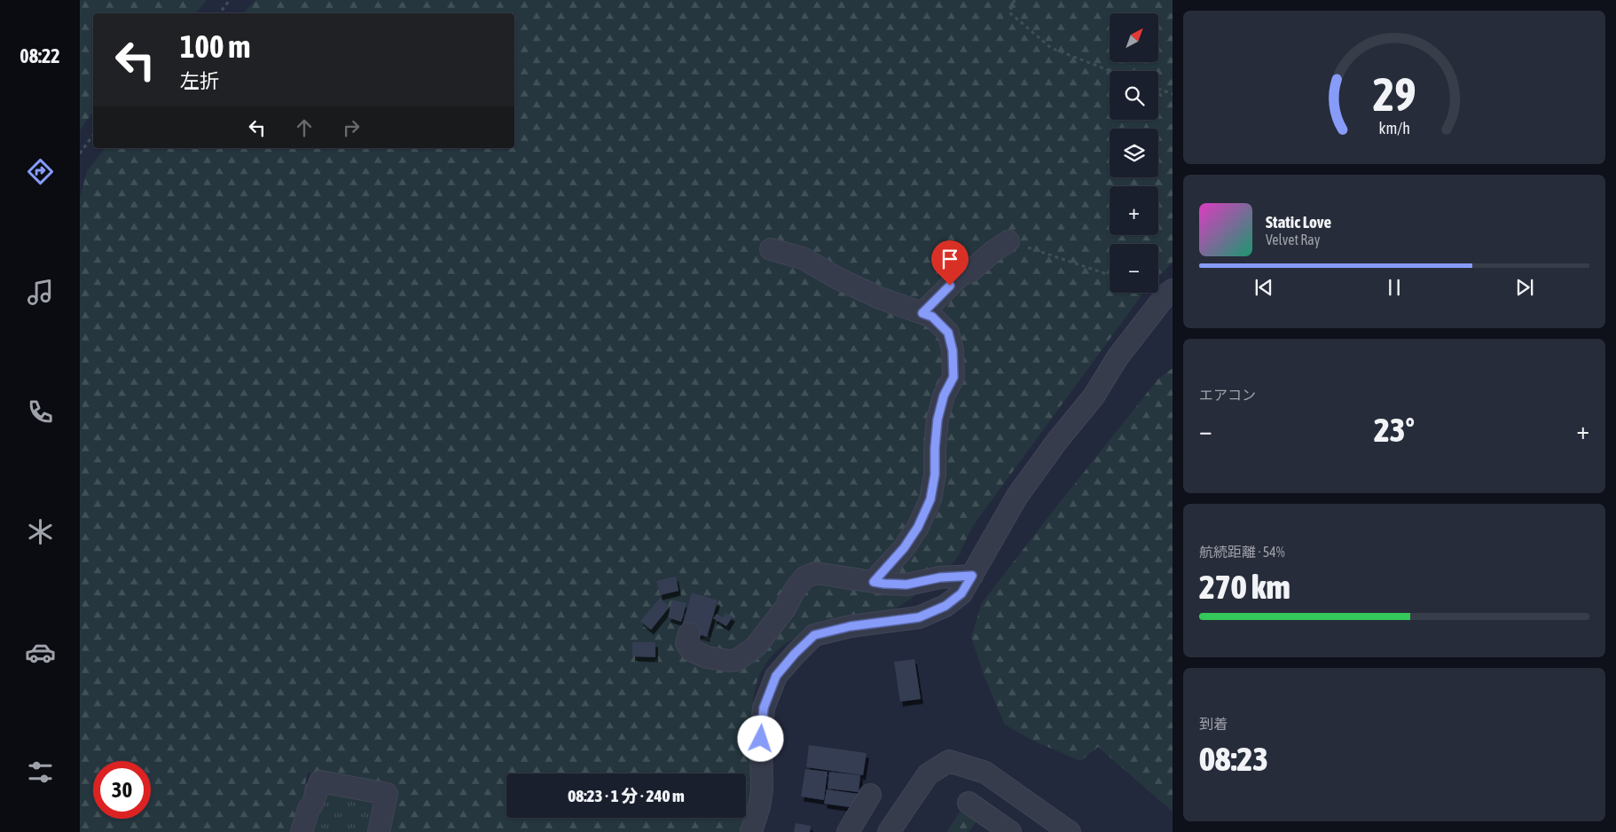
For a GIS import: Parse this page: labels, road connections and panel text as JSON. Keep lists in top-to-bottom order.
{
  "north": "top right",
  "page": {
    "tabs": "08:22",
    "map_buttons": ["+", "−"],
    "turn": ["100 m", "左折"],
    "song": ["Static Love", "Velvet Ray"],
    "tile": [
      "エアコン",
      ["航続距離 · 54%", "270 km"],
      ["到着", "08:23"]
    ],
    "heat": ["−", "23°", "+"],
    "limit": "30",
    "trip": "08:23 · 1 分 · 240 m",
    "gauge": ["29", "km/h"]
  }
}
